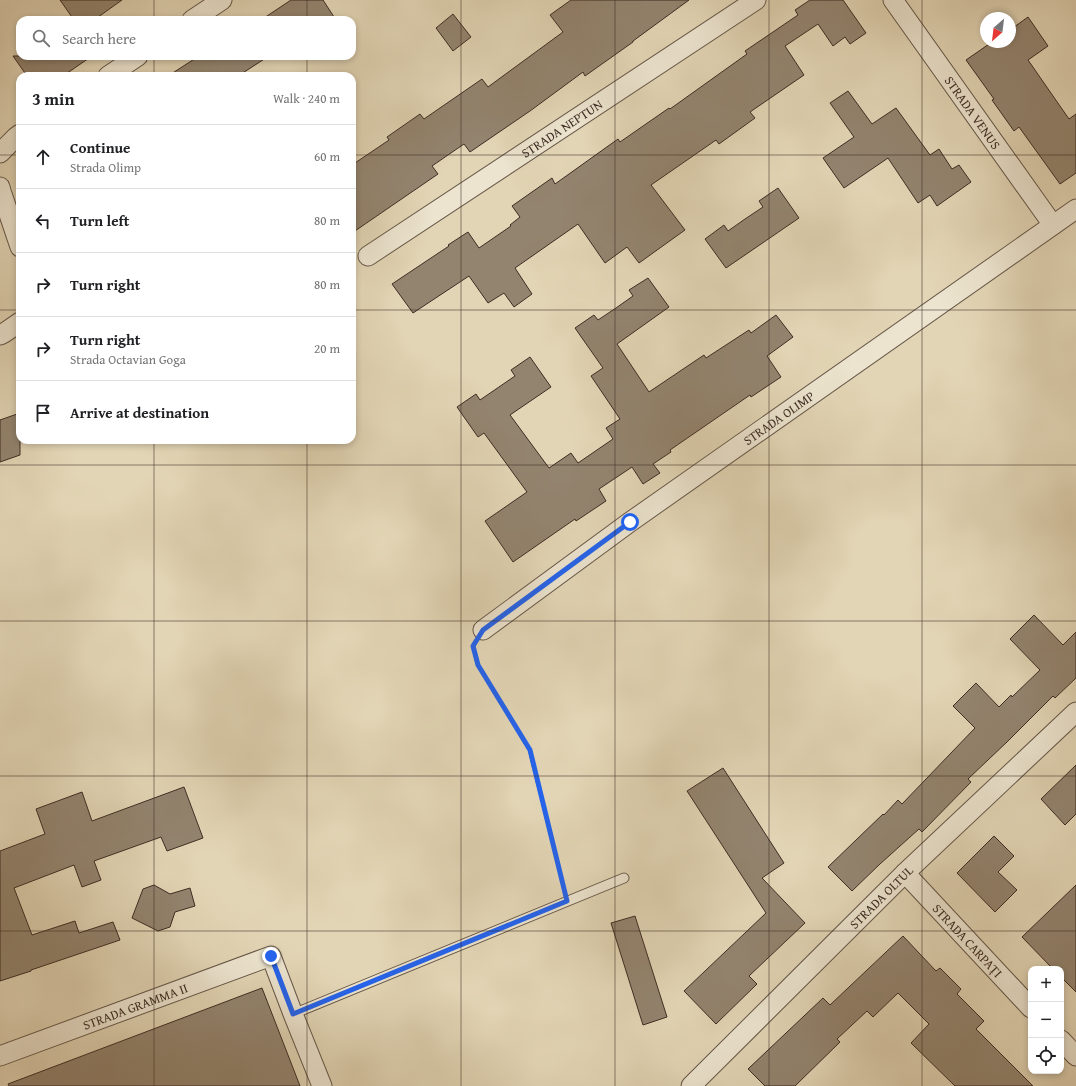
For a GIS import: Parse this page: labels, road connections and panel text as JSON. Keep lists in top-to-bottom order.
{
  "streets": {
    "street": [
      "STRADA VENUS",
      "STRADA NEPTUN",
      "STRADA OLIMP",
      "STRADA OLTUL",
      "STRADA CARPAȚI",
      "STRADA GRAMMA II"
    ]
  },
  "crossings": [
    ["STRADA VENUS", "STRADA OLIMP"],
    ["STRADA OLTUL", "STRADA CARPAȚI"]
  ],
  "north": "bottom left",
  "page": {
    "search": "Search here",
    "heading": ["3 min", "Walk · 240 m"],
    "list": [
      ["Continue", "Strada Olimp", "60 m"],
      ["Turn left", "80 m"],
      ["Turn right", "80 m"],
      ["Turn right", "Strada Octavian Goga", "20 m"],
      "Arrive at destination"
    ],
    "map_buttons": ["+", "−"]
  }
}
